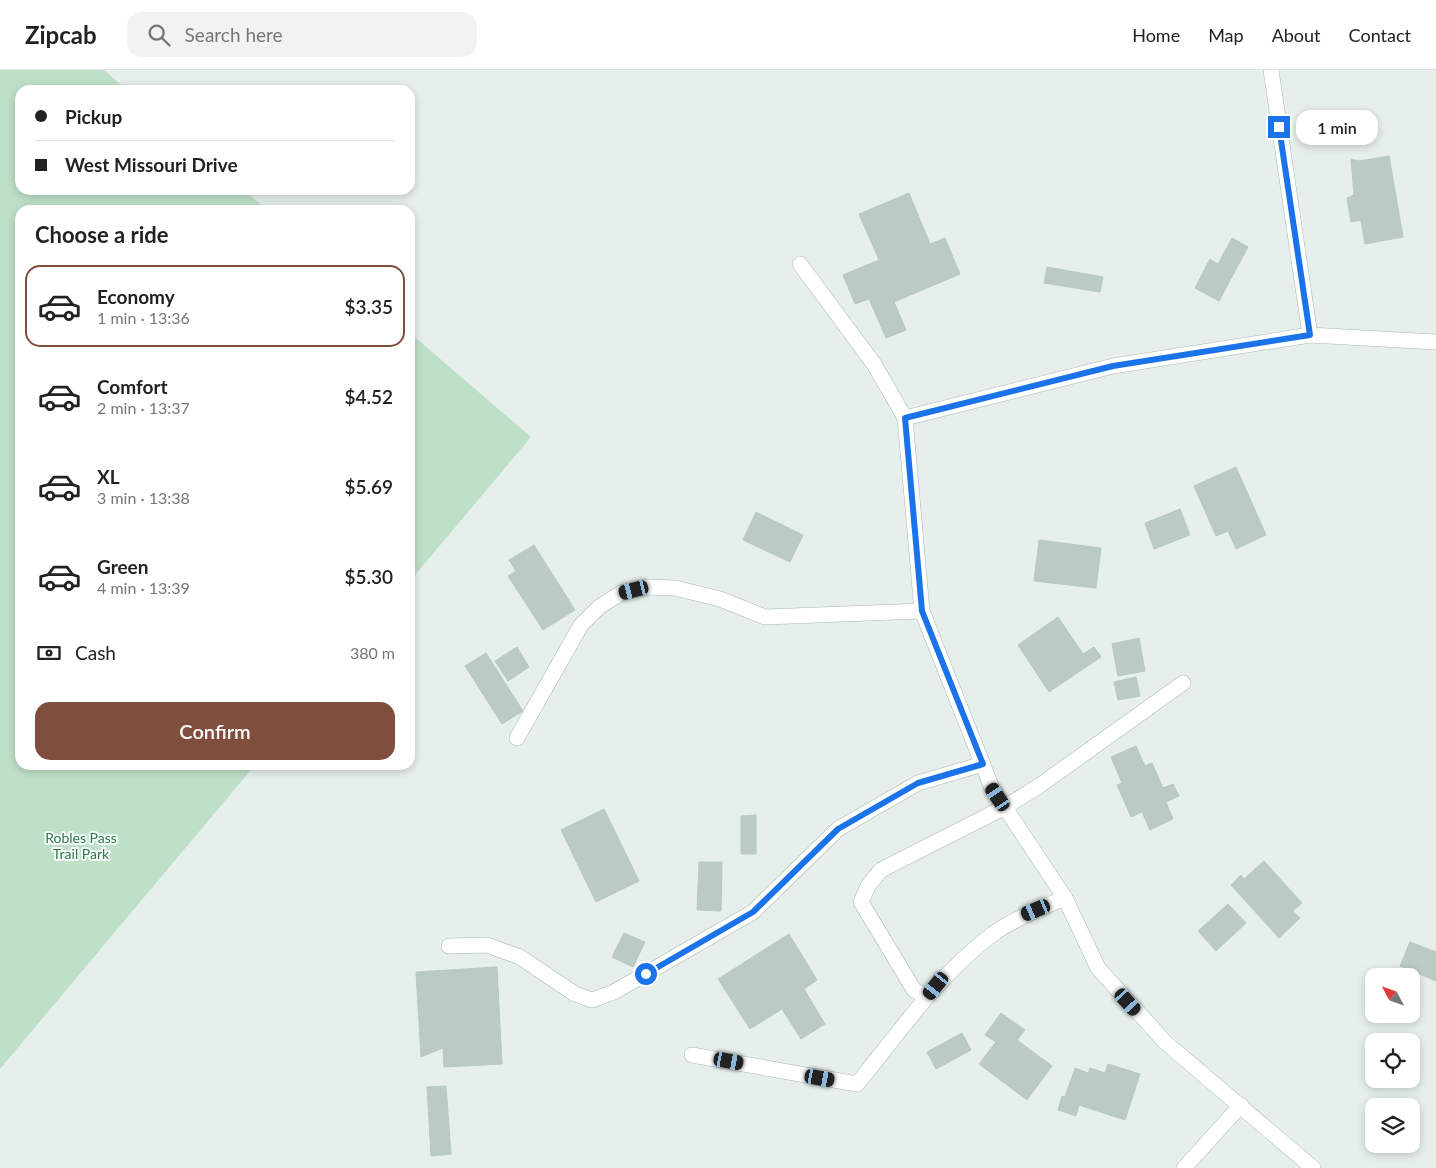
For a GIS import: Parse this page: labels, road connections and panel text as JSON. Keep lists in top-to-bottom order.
{
  "parks": ["Robles Pass Trail Park"],
  "north": "top left",
  "page": {
    "header": "Zipcab",
    "search": "Search here",
    "nav": [
      "Home",
      "Map",
      "About",
      "Contact"
    ],
    "banner": ["Pickup", "West Missouri Drive"],
    "bubble": "1 min",
    "heading": "Choose a ride",
    "list": [
      {
        "name": "Economy",
        "note": "1 min · 13:36",
        "value": "$3.35"
      },
      {
        "name": "Comfort",
        "note": "2 min · 13:37",
        "value": "$4.52"
      },
      {
        "name": "XL",
        "note": "3 min · 13:38",
        "value": "$5.69"
      },
      {
        "name": "Green",
        "note": "4 min · 13:39",
        "value": "$5.30"
      }
    ],
    "pay": ["Cash", "380 m"],
    "buttons": "Confirm"
  }
}
